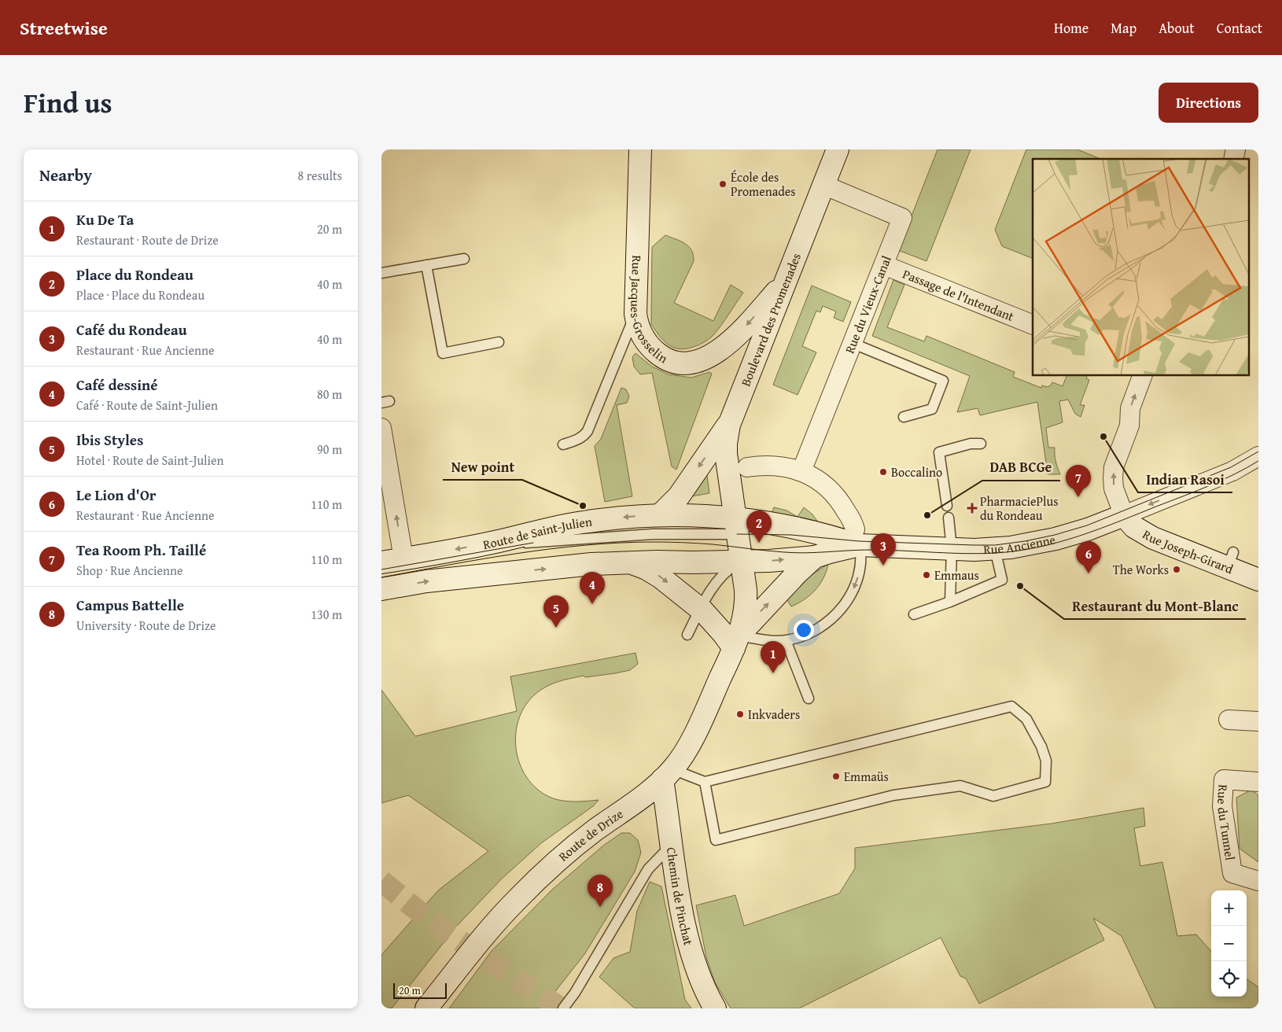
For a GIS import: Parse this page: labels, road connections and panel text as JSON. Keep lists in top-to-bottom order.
{
  "streets": {
    "main road": [
      "Rue Jacques-Grosselin",
      "Boulevard des Promenades",
      "Route de Saint-Julien",
      "Rue Ancienne",
      "Rue Joseph-Girard",
      "Route de Drize",
      "Chemin de Pinchat"
    ],
    "street": ["Passage de l'Intendant", "Rue du Vieux-Canal", "Rue du Tunnel"]
  },
  "crossings": [
    ["Passage de l'Intendant", "Rue du Vieux-Canal"],
    ["Rue Jacques-Grosselin", "Boulevard des Promenades"],
    ["Rue du Vieux-Canal", "Boulevard des Promenades"],
    ["Boulevard des Promenades", "Route de Saint-Julien"],
    ["Boulevard des Promenades", "Route de Drize"],
    ["Route de Saint-Julien", "Rue Ancienne"],
    ["Rue Ancienne", "Rue Joseph-Girard"],
    ["Route de Drize", "Chemin de Pinchat"]
  ],
  "one_way": ["Rue Ancienne"],
  "places": {
    "other": [
      "École des Promenades",
      "Indian Rasoi",
      "Boccalino",
      "New point",
      "DAB BCGe",
      "The Works",
      "Emmaus",
      "Restaurant du Mont-Blanc",
      "Inkvaders",
      "Emmaüs"
    ],
    "health": ["PharmaciePlus du Rondeau"]
  },
  "scale_bar": "20 m",
  "page": {
    "header": "Streetwise",
    "nav": [
      "Home",
      "Map",
      "About",
      "Contact"
    ],
    "title": "Find us",
    "buttons": "Directions",
    "heading": ["Nearby", "8 results"],
    "list": [
      {
        "mark": "1",
        "name": "Ku De Ta",
        "note": "Restaurant · Route de Drize",
        "value": "20 m"
      },
      {
        "mark": "2",
        "name": "Place du Rondeau",
        "note": "Place · Place du Rondeau",
        "value": "40 m"
      },
      {
        "mark": "3",
        "name": "Café du Rondeau",
        "note": "Restaurant · Rue Ancienne",
        "value": "40 m"
      },
      {
        "mark": "4",
        "name": "Café dessiné",
        "note": "Café · Route de Saint-Julien",
        "value": "80 m"
      },
      {
        "mark": "5",
        "name": "Ibis Styles",
        "note": "Hotel · Route de Saint-Julien",
        "value": "90 m"
      },
      {
        "mark": "6",
        "name": "Le Lion d'Or",
        "note": "Restaurant · Rue Ancienne",
        "value": "110 m"
      },
      {
        "mark": "7",
        "name": "Tea Room Ph. Taillé",
        "note": "Shop · Rue Ancienne",
        "value": "110 m"
      },
      {
        "mark": "8",
        "name": "Campus Battelle",
        "note": "University · Route de Drize",
        "value": "130 m"
      }
    ],
    "pins": [
      "7",
      "2",
      "3",
      "6",
      "4",
      "5",
      "1",
      "8"
    ],
    "map_buttons": ["+", "−"],
    "scale": "20 m"
  }
}
